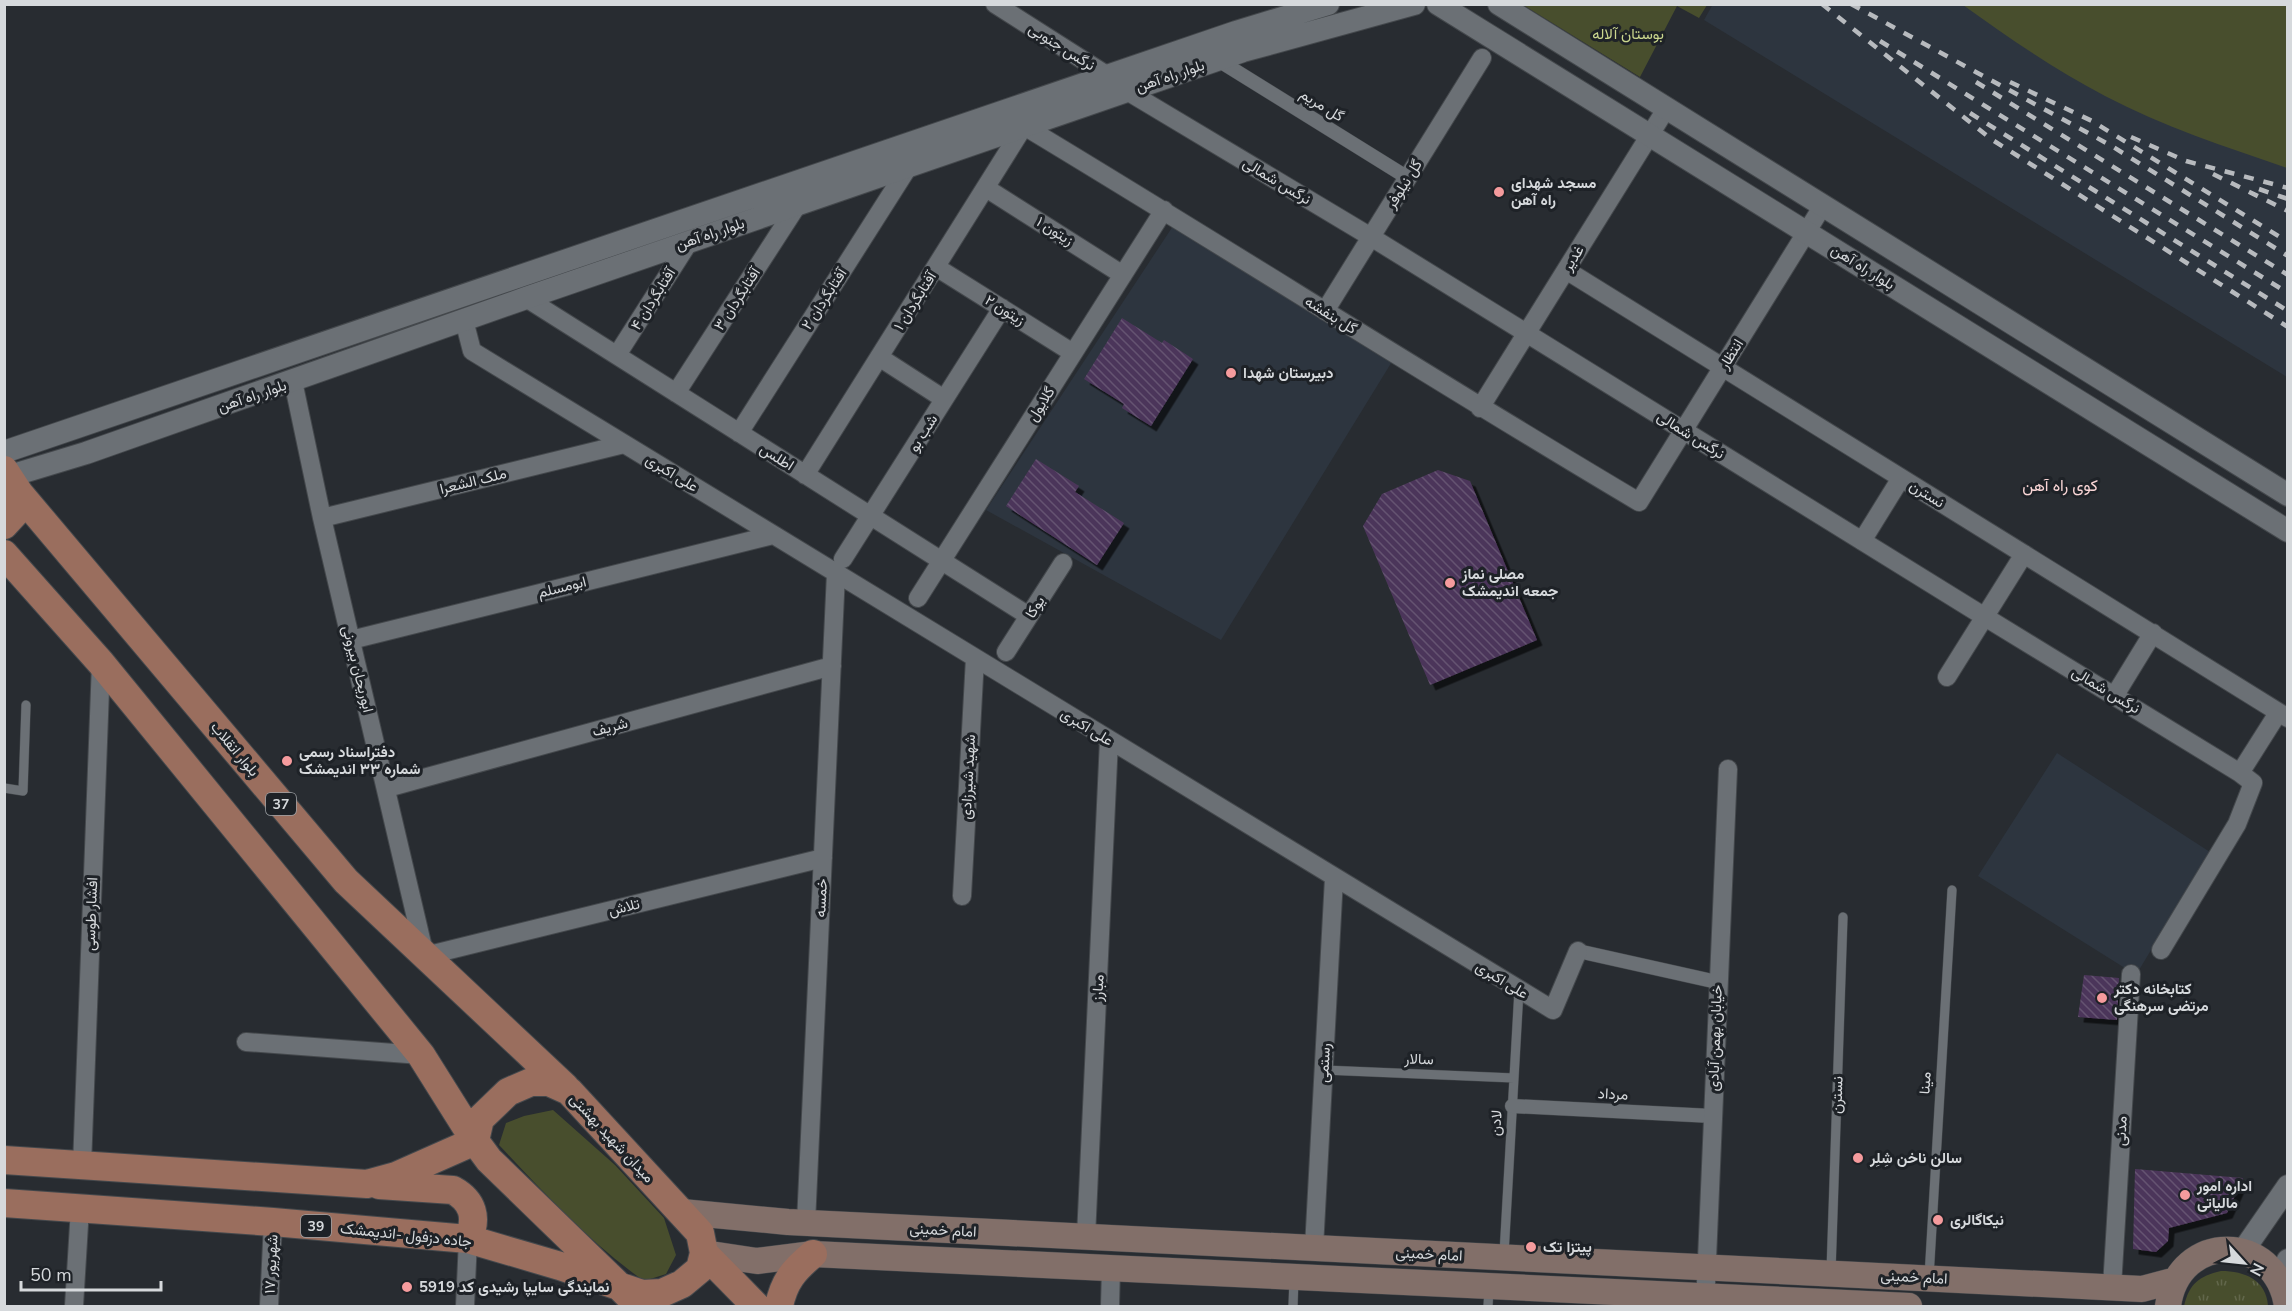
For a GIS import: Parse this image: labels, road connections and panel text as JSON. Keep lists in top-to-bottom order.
{
  "streets": {
    "main road": [
      "بلوار انقلاب",
      "37",
      "میدان شهید بهشتی",
      "39",
      "امام خمینی",
      "جاده دزفول -اندیمشک"
    ],
    "street": [
      "نرگس جنوبی",
      "بلوار راه آهن",
      "گل مریم",
      "نرگس شمالی",
      "گل نیلوفر",
      "زیتون ۱",
      "غدیر",
      "آفتابگردان ۴",
      "آفتابگردان ۳",
      "آفتابگردان ۲",
      "آفتابگردان ۱",
      "زیتون ۲",
      "گل بنفشه",
      "انتظار",
      "گلایول",
      "شب بو",
      "اطلس",
      "علی اکبری",
      "ملک الشعرا",
      "نسترن",
      "ابومسلم",
      "یوکا",
      "ابوریحان بیرونی",
      "شریف",
      "شهید شیرزادی",
      "خمسه",
      "تلاش",
      "افشار طوسی",
      "مبارز",
      "خیابان بهمن آبادی",
      "رستمی",
      "مرداد",
      "مدنی",
      "۱۷ شهریور"
    ],
    "lane": ["سالار", "مینا", "لادن"]
  },
  "crossings": [
    ["نرگس جنوبی", "بلوار راه آهن"],
    ["نرگس جنوبی", "نرگس شمالی"],
    ["بلوار راه آهن", "گل مریم"],
    ["بلوار راه آهن", "نرگس شمالی"],
    ["بلوار راه آهن", "غدیر"],
    ["بلوار راه آهن", "آفتابگردان ۴"],
    ["بلوار راه آهن", "آفتابگردان ۳"],
    ["بلوار راه آهن", "آفتابگردان ۲"],
    ["بلوار راه آهن", "آفتابگردان ۱"],
    ["بلوار راه آهن", "گل بنفشه"],
    ["بلوار راه آهن", "انتظار"],
    ["بلوار راه آهن", "اطلس"],
    ["بلوار راه آهن", "علی اکبری"],
    ["بلوار راه آهن", "ابوریحان بیرونی"],
    ["بلوار راه آهن", "بلوار انقلاب"],
    ["گل مریم", "گل نیلوفر"],
    ["نرگس شمالی", "گل نیلوفر"],
    ["نرگس شمالی", "غدیر"],
    ["نرگس شمالی", "انتظار"],
    ["گل نیلوفر", "گل بنفشه"],
    ["زیتون ۱", "آفتابگردان ۱"],
    ["زیتون ۱", "گلایول"],
    ["غدیر", "گل بنفشه"],
    ["غدیر", "نسترن"],
    ["آفتابگردان ۴", "اطلس"],
    ["آفتابگردان ۳", "اطلس"],
    ["آفتابگردان ۲", "اطلس"],
    ["آفتابگردان ۱", "زیتون ۲"],
    ["آفتابگردان ۱", "گل بنفشه"],
    ["آفتابگردان ۱", "اطلس"],
    ["زیتون ۲", "گلایول"],
    ["زیتون ۲", "شب بو"],
    ["گل بنفشه", "انتظار"],
    ["گل بنفشه", "گلایول"],
    ["انتظار", "نسترن"],
    ["گلایول", "اطلس"],
    ["شب بو", "اطلس"],
    ["شب بو", "علی اکبری"],
    ["شب بو", "خمسه"],
    ["اطلس", "یوکا"],
    ["علی اکبری", "ملک الشعرا"],
    ["علی اکبری", "ابومسلم"],
    ["علی اکبری", "شهید شیرزادی"],
    ["علی اکبری", "خمسه"],
    ["علی اکبری", "مبارز"],
    ["علی اکبری", "خیابان بهمن آبادی"],
    ["علی اکبری", "رستمی"],
    ["علی اکبری", "لادن"],
    ["ملک الشعرا", "ابوریحان بیرونی"],
    ["نسترن", "امام خمینی"],
    ["ابومسلم", "ابوریحان بیرونی"],
    ["ابوریحان بیرونی", "شریف"],
    ["ابوریحان بیرونی", "بلوار انقلاب"],
    ["ابوریحان بیرونی", "تلاش"],
    ["شریف", "خمسه"],
    ["بلوار انقلاب", "تلاش"],
    ["بلوار انقلاب", "میدان شهید بهشتی"],
    ["37", "میدان شهید بهشتی"],
    ["37", "امام خمینی"],
    ["خمسه", "تلاش"],
    ["خمسه", "امام خمینی"],
    ["مبارز", "امام خمینی"],
    ["خیابان بهمن آبادی", "مرداد"],
    ["خیابان بهمن آبادی", "امام خمینی"],
    ["سالار", "رستمی"],
    ["سالار", "لادن"],
    ["رستمی", "امام خمینی"],
    ["مینا", "امام خمینی"],
    ["مرداد", "لادن"],
    ["لادن", "امام خمینی"],
    ["مدنی", "امام خمینی"],
    ["میدان شهید بهشتی", "امام خمینی"],
    ["جاده دزفول -اندیمشک", "۱۷ شهریور"]
  ],
  "districts": ["کوی راه آهن"],
  "parks": ["بوستان آلاله"],
  "places": [
    "مسجد شهدای راه آهن",
    "دبیرستان شهدا",
    "مصلی نماز جمعه اندیمشک",
    "دفتراسناد رسمی شماره ۳۳ اندیمشک",
    "کتابخانه دکتر مرتضی سرهنگی",
    "سالن ناخن شِلِر",
    "اداره امور مالیاتی",
    "نیکاگالری",
    "پیتزا تک",
    "نمایندگی سایپا رشیدی کد 5919"
  ],
  "scale_bar": "50 m",
  "north": "bottom right"
}
